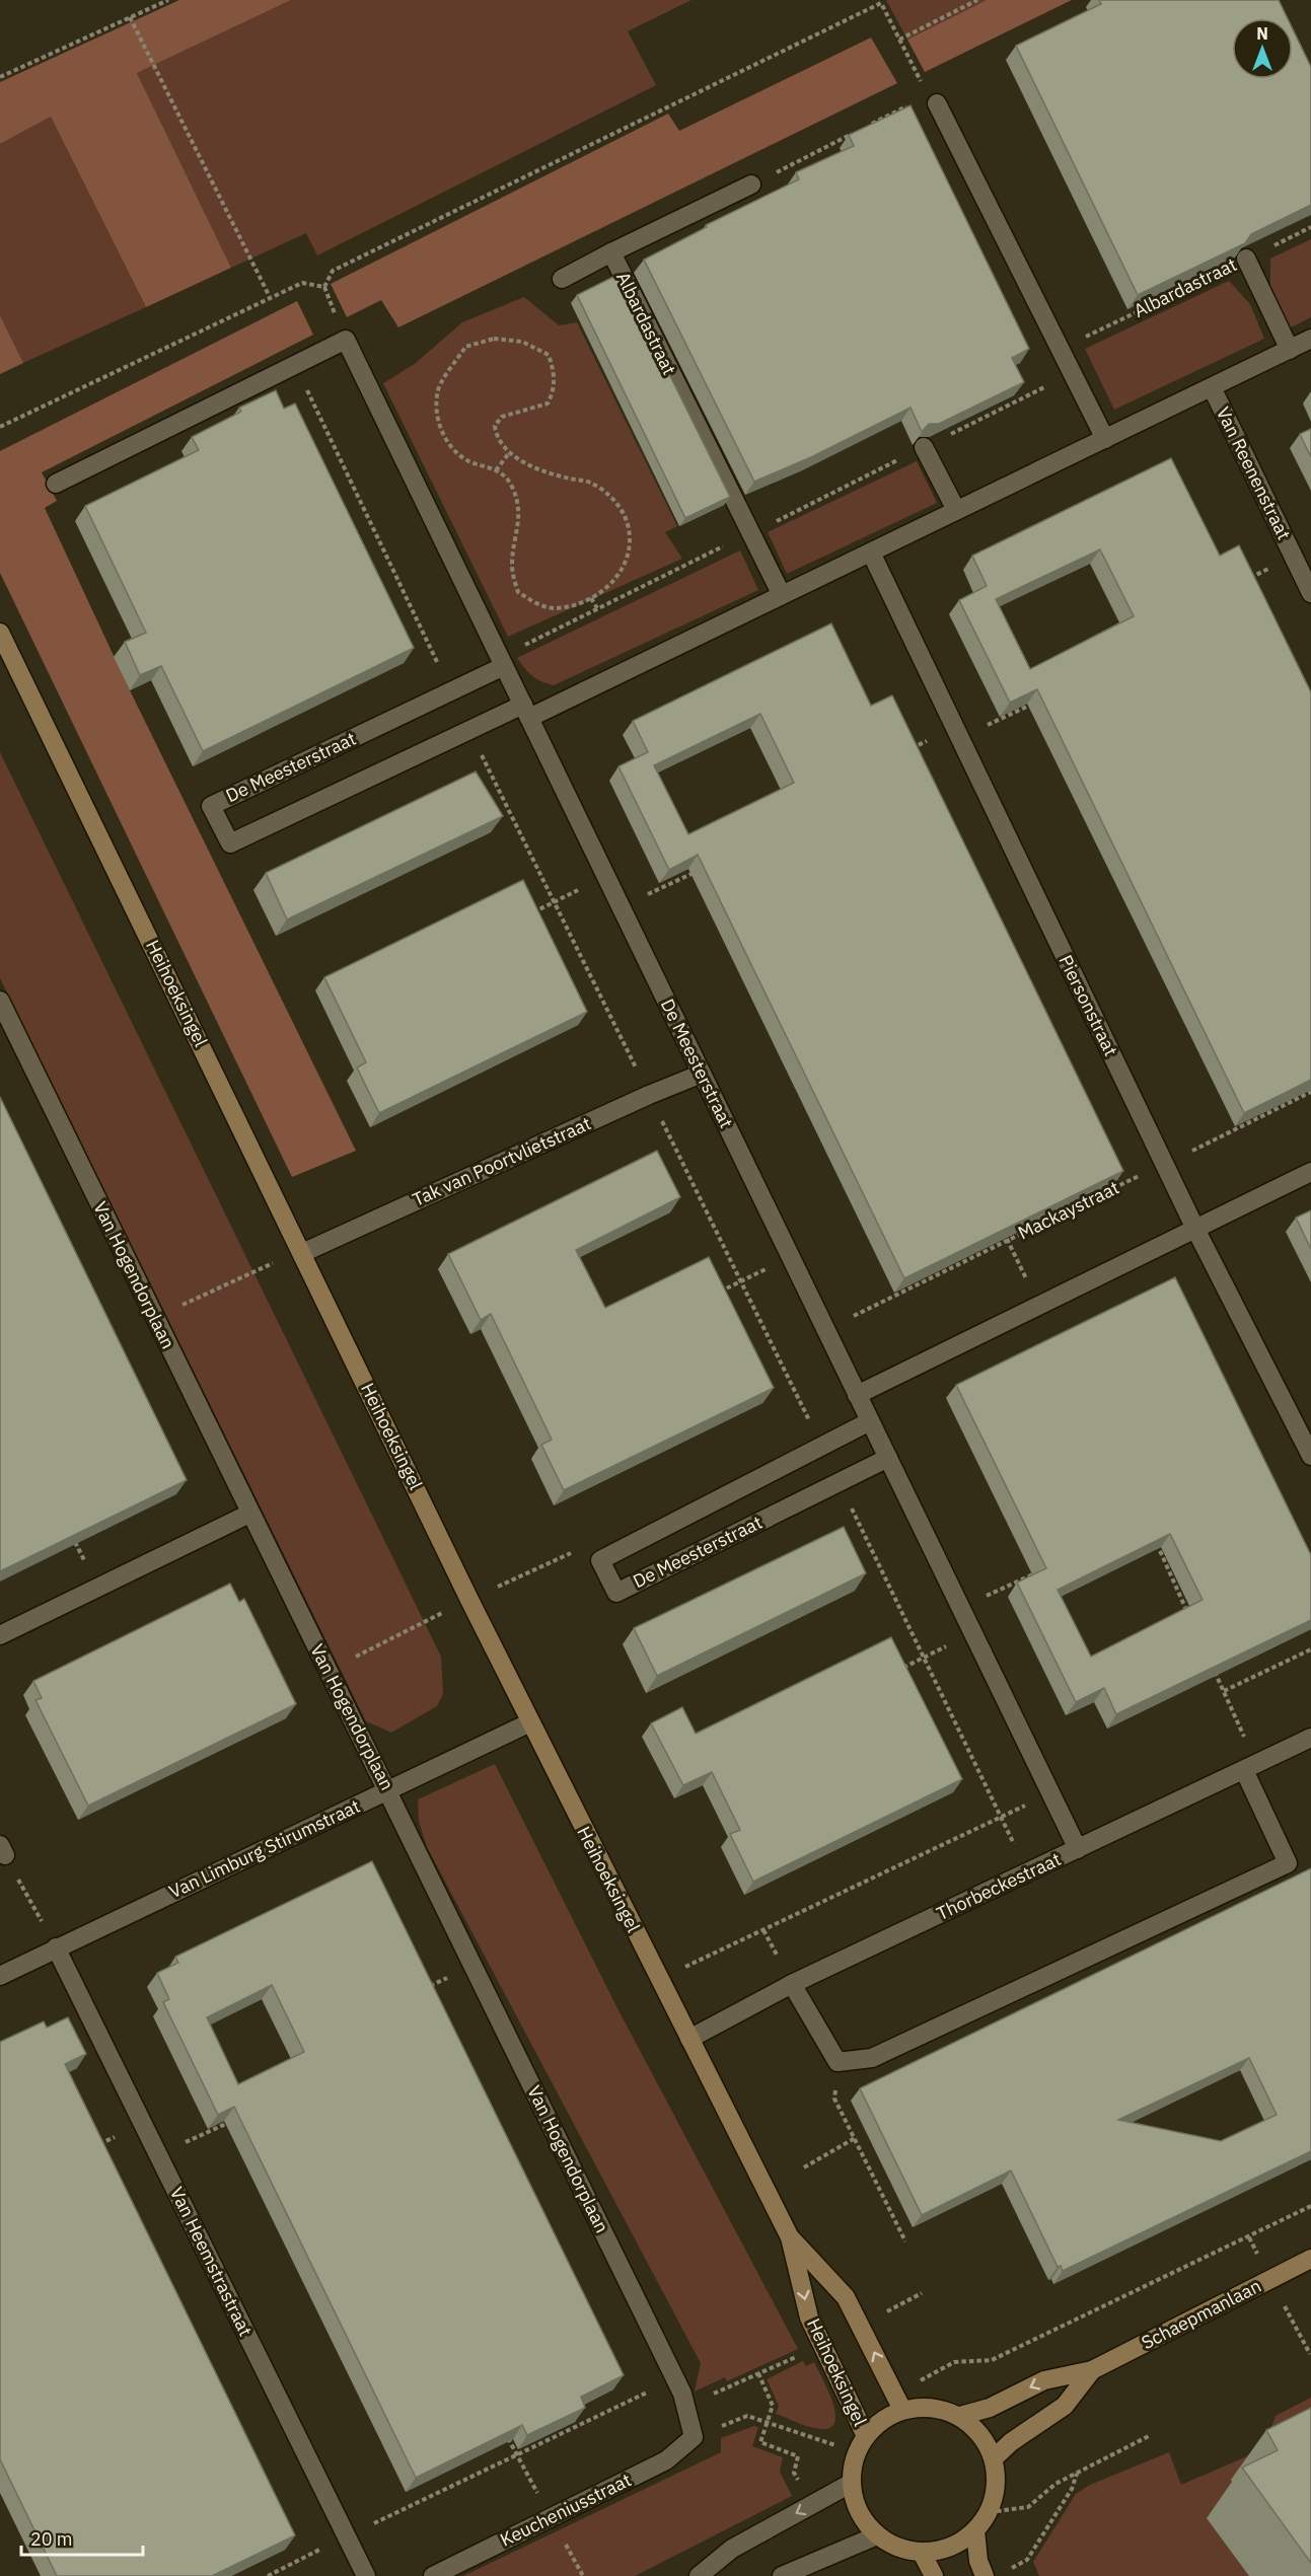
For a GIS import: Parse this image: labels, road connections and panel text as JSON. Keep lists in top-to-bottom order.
{
  "streets": {
    "street": [
      "Albardastraat",
      "Van Reenenstraat",
      "De Meesterstraat",
      "Heihoeksingel",
      "Piersonstraat",
      "Tak van Poortvlietstraat",
      "Van Hogendorplaan",
      "Van Limburg Stirumstraat",
      "Thorbeckestraat",
      "Van Heemstrastraat",
      "Schaepmanlaan",
      "Keucheniusstraat"
    ],
    "path": ["Mackaystraat"]
  },
  "crossings": [
    ["De Meesterstraat", "Tak van Poortvlietstraat"],
    ["De Meesterstraat", "Mackaystraat"],
    ["De Meesterstraat", "Thorbeckestraat"],
    ["Heihoeksingel", "Tak van Poortvlietstraat"],
    ["Heihoeksingel", "Van Limburg Stirumstraat"],
    ["Heihoeksingel", "Thorbeckestraat"],
    ["Heihoeksingel", "Schaepmanlaan"],
    ["Piersonstraat", "Mackaystraat"],
    ["Van Hogendorplaan", "Van Limburg Stirumstraat"],
    ["Van Hogendorplaan", "Keucheniusstraat"],
    ["Van Limburg Stirumstraat", "Van Heemstrastraat"]
  ],
  "scale_bar": "20 m",
  "north": "top"
}
